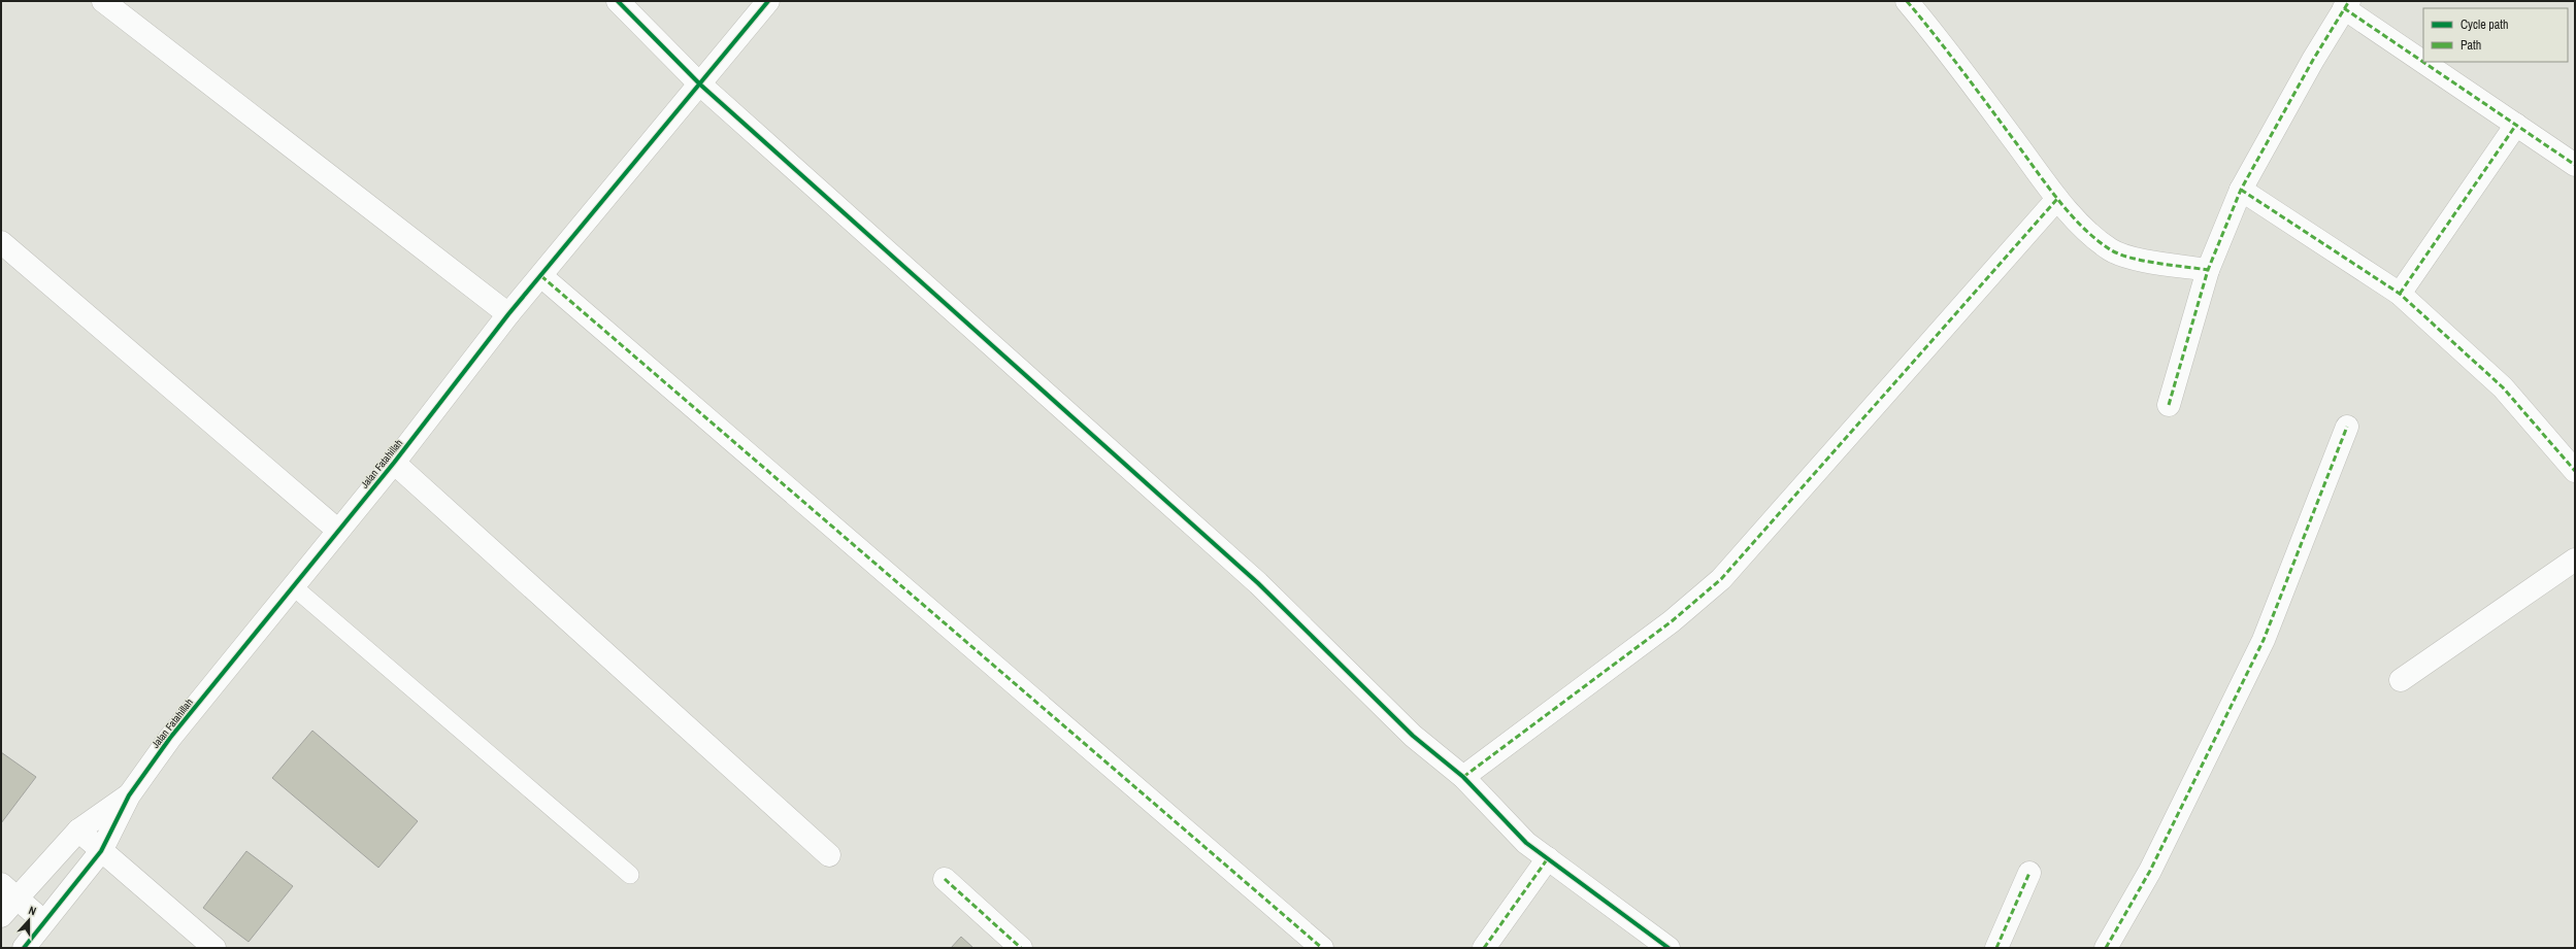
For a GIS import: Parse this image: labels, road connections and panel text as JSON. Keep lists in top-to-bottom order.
{
  "streets": {
    "street": ["Jalan Fatahillah"]
  },
  "legend": ["Cycle path", "Path"],
  "north": "top"
}
